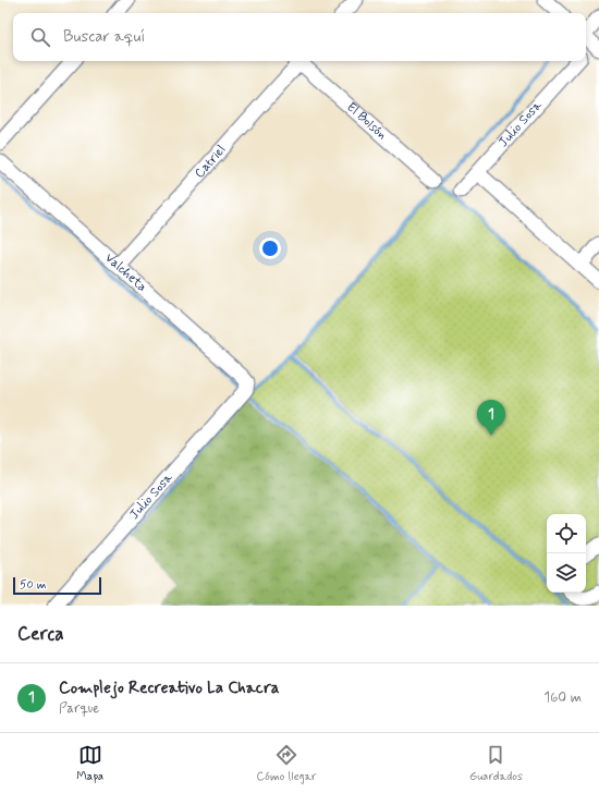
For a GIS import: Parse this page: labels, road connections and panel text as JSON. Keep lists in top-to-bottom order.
{
  "streets": {
    "street": [
      "El Bolsón",
      "Julio Sosa",
      "Catriel",
      "Valcheta"
    ]
  },
  "crossings": [
    ["Julio Sosa", "Valcheta"],
    ["Catriel", "Valcheta"]
  ],
  "scale_bar": "50 m",
  "page": {
    "search": "Buscar aquí",
    "pins": "1",
    "scale": "50 m",
    "heading": "Cerca",
    "list": [
      {
        "mark": "1",
        "name": "Complejo Recreativo La Chacra",
        "note": "Parque",
        "value": "160 m"
      }
    ],
    "nav": ["Mapa", "Cómo llegar", "Guardados"]
  }
}
